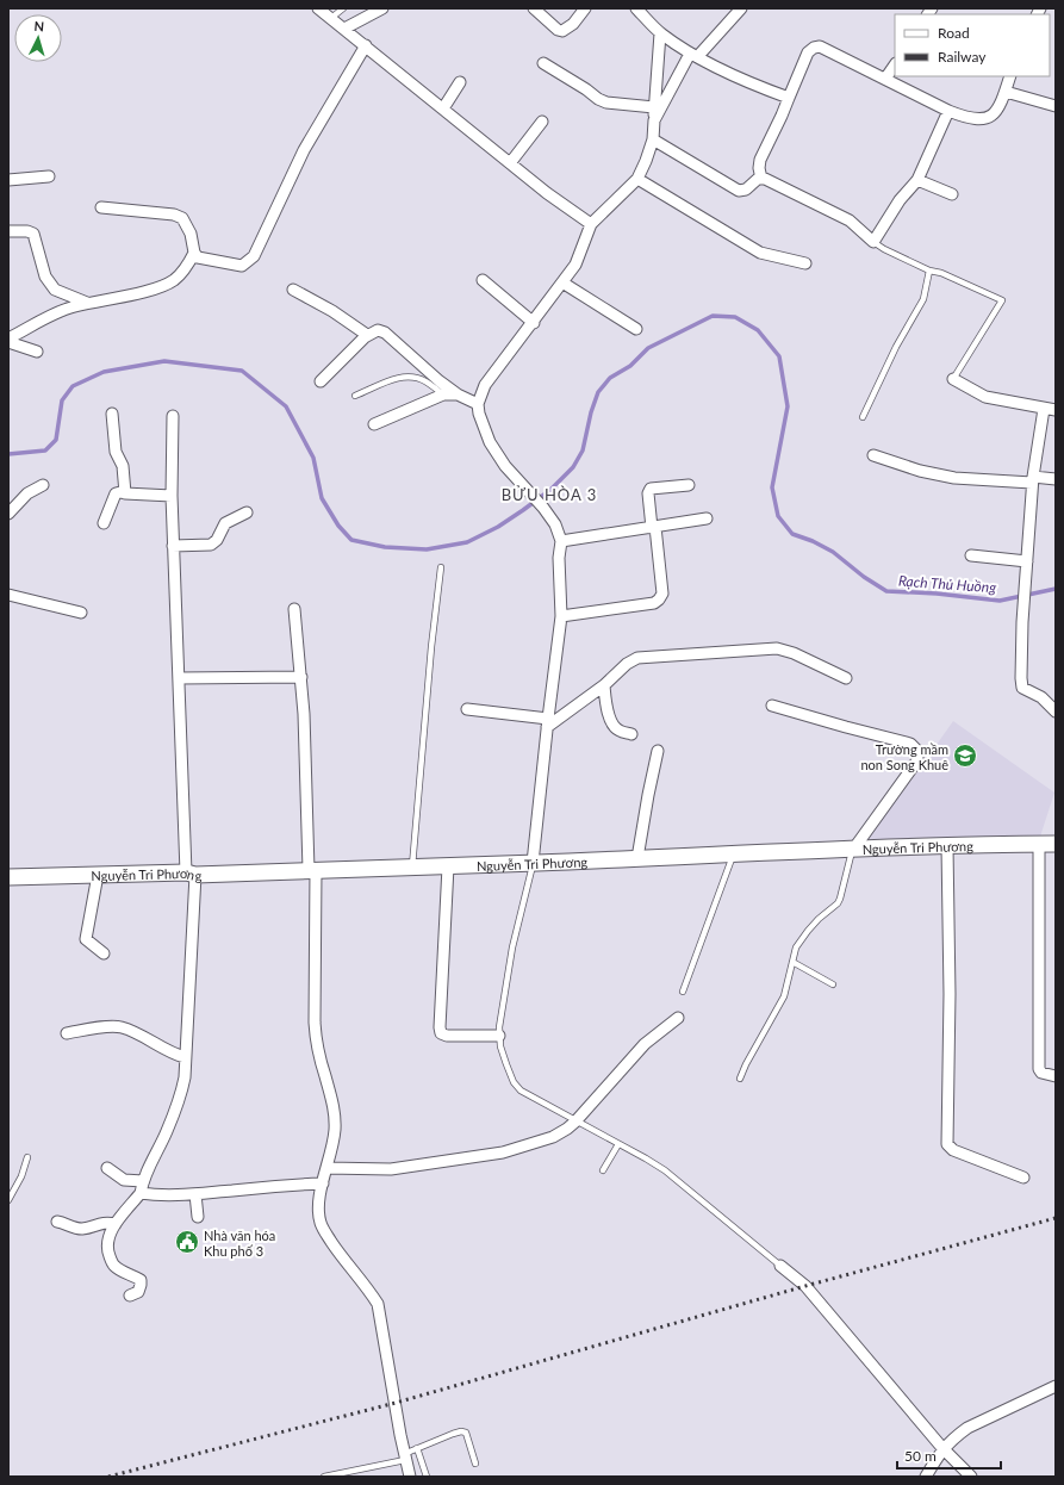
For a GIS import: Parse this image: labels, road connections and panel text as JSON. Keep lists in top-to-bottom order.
{
  "streets": {
    "main road": ["Nguyễn Tri Phương"]
  },
  "districts": ["BỬU HÒA 3"],
  "water": ["Rạch Thủ Huồng"],
  "places": {
    "school or university": ["Trường mầm non Song Khuê"],
    "public building": ["Nhà văn hóa Khu phố 3"]
  },
  "legend": ["Road", "Railway"],
  "scale_bar": "50 m",
  "north": "top"
}
